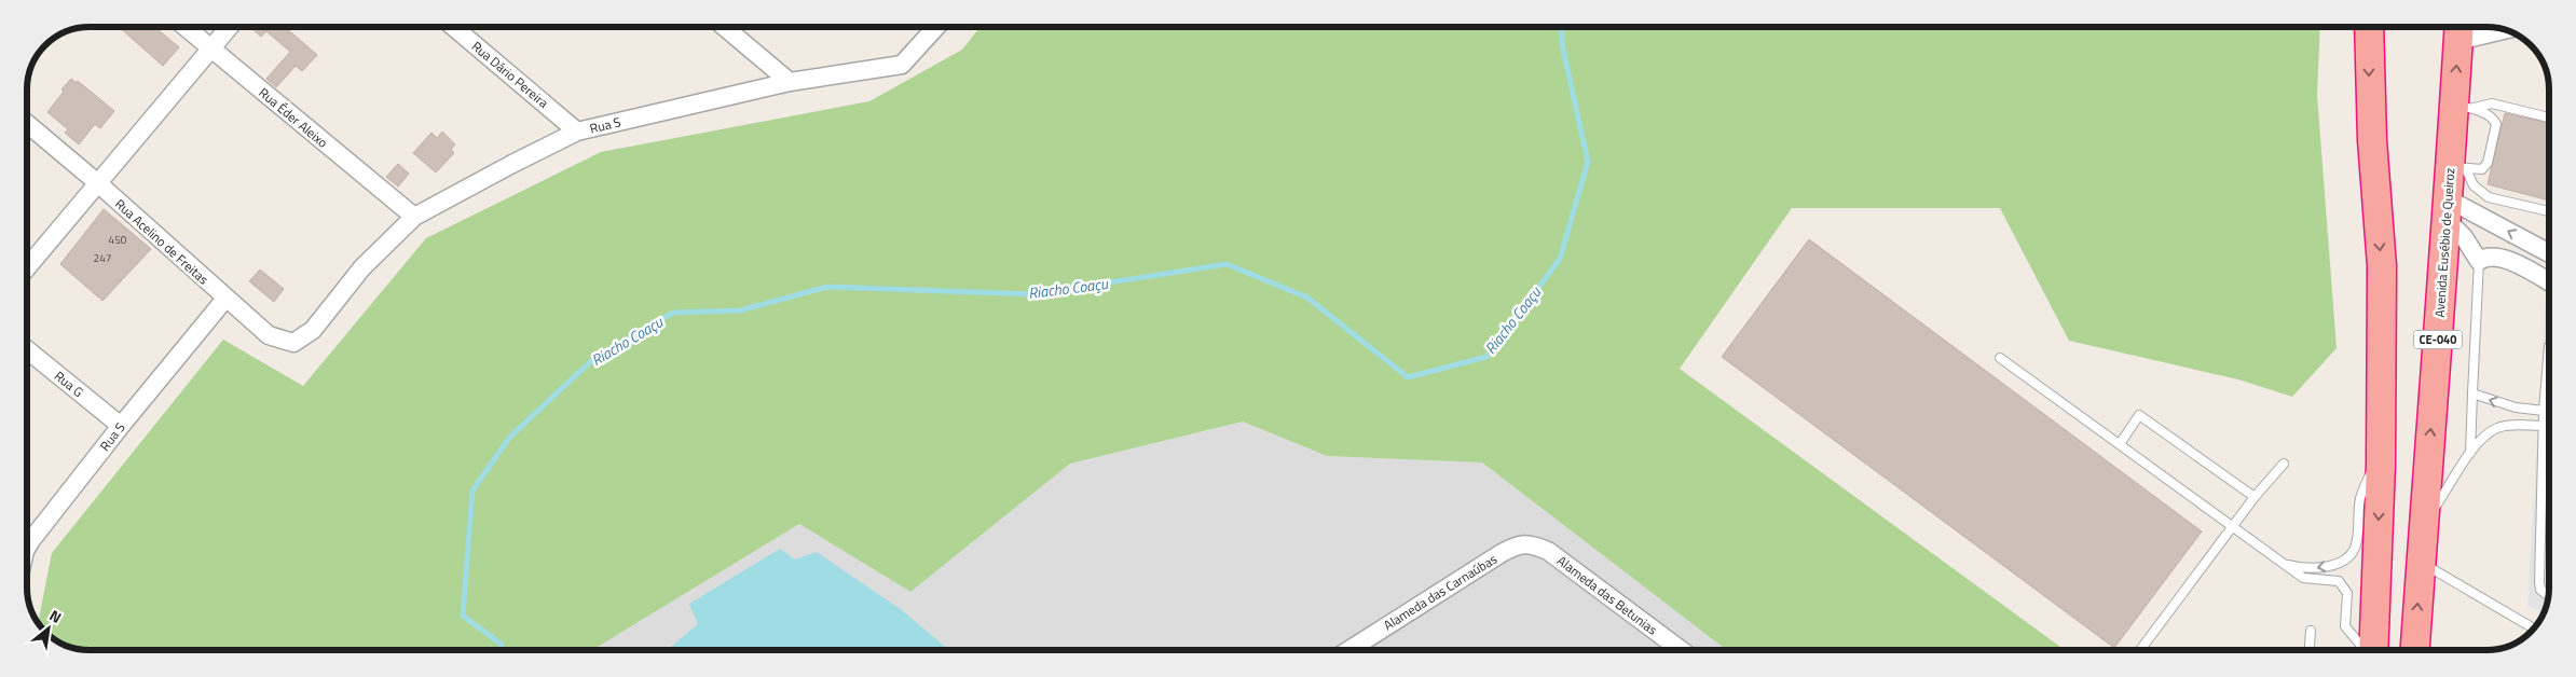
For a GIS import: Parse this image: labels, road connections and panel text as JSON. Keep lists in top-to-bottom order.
{
  "streets": {
    "highway": ["Avenida Eusébio de Queiroz", "CE-040"],
    "street": [
      "Rua Dário Pereira",
      "Rua Éder Aleixo",
      "Rua S",
      "Rua Acelino de Freitas",
      "Rua G",
      "Alameda das Carnaúbas",
      "Alameda das Betunias"
    ]
  },
  "crossings": [
    ["Rua Dário Pereira", "Rua S"],
    ["Rua Éder Aleixo", "Rua S"],
    ["Rua S", "Rua Acelino de Freitas"],
    ["Rua S", "Rua G"],
    ["Alameda das Carnaúbas", "Alameda das Betunias"]
  ],
  "water": ["Riacho Coaçu"],
  "house_numbers": ["450", "247"],
  "north": "top right"
}
